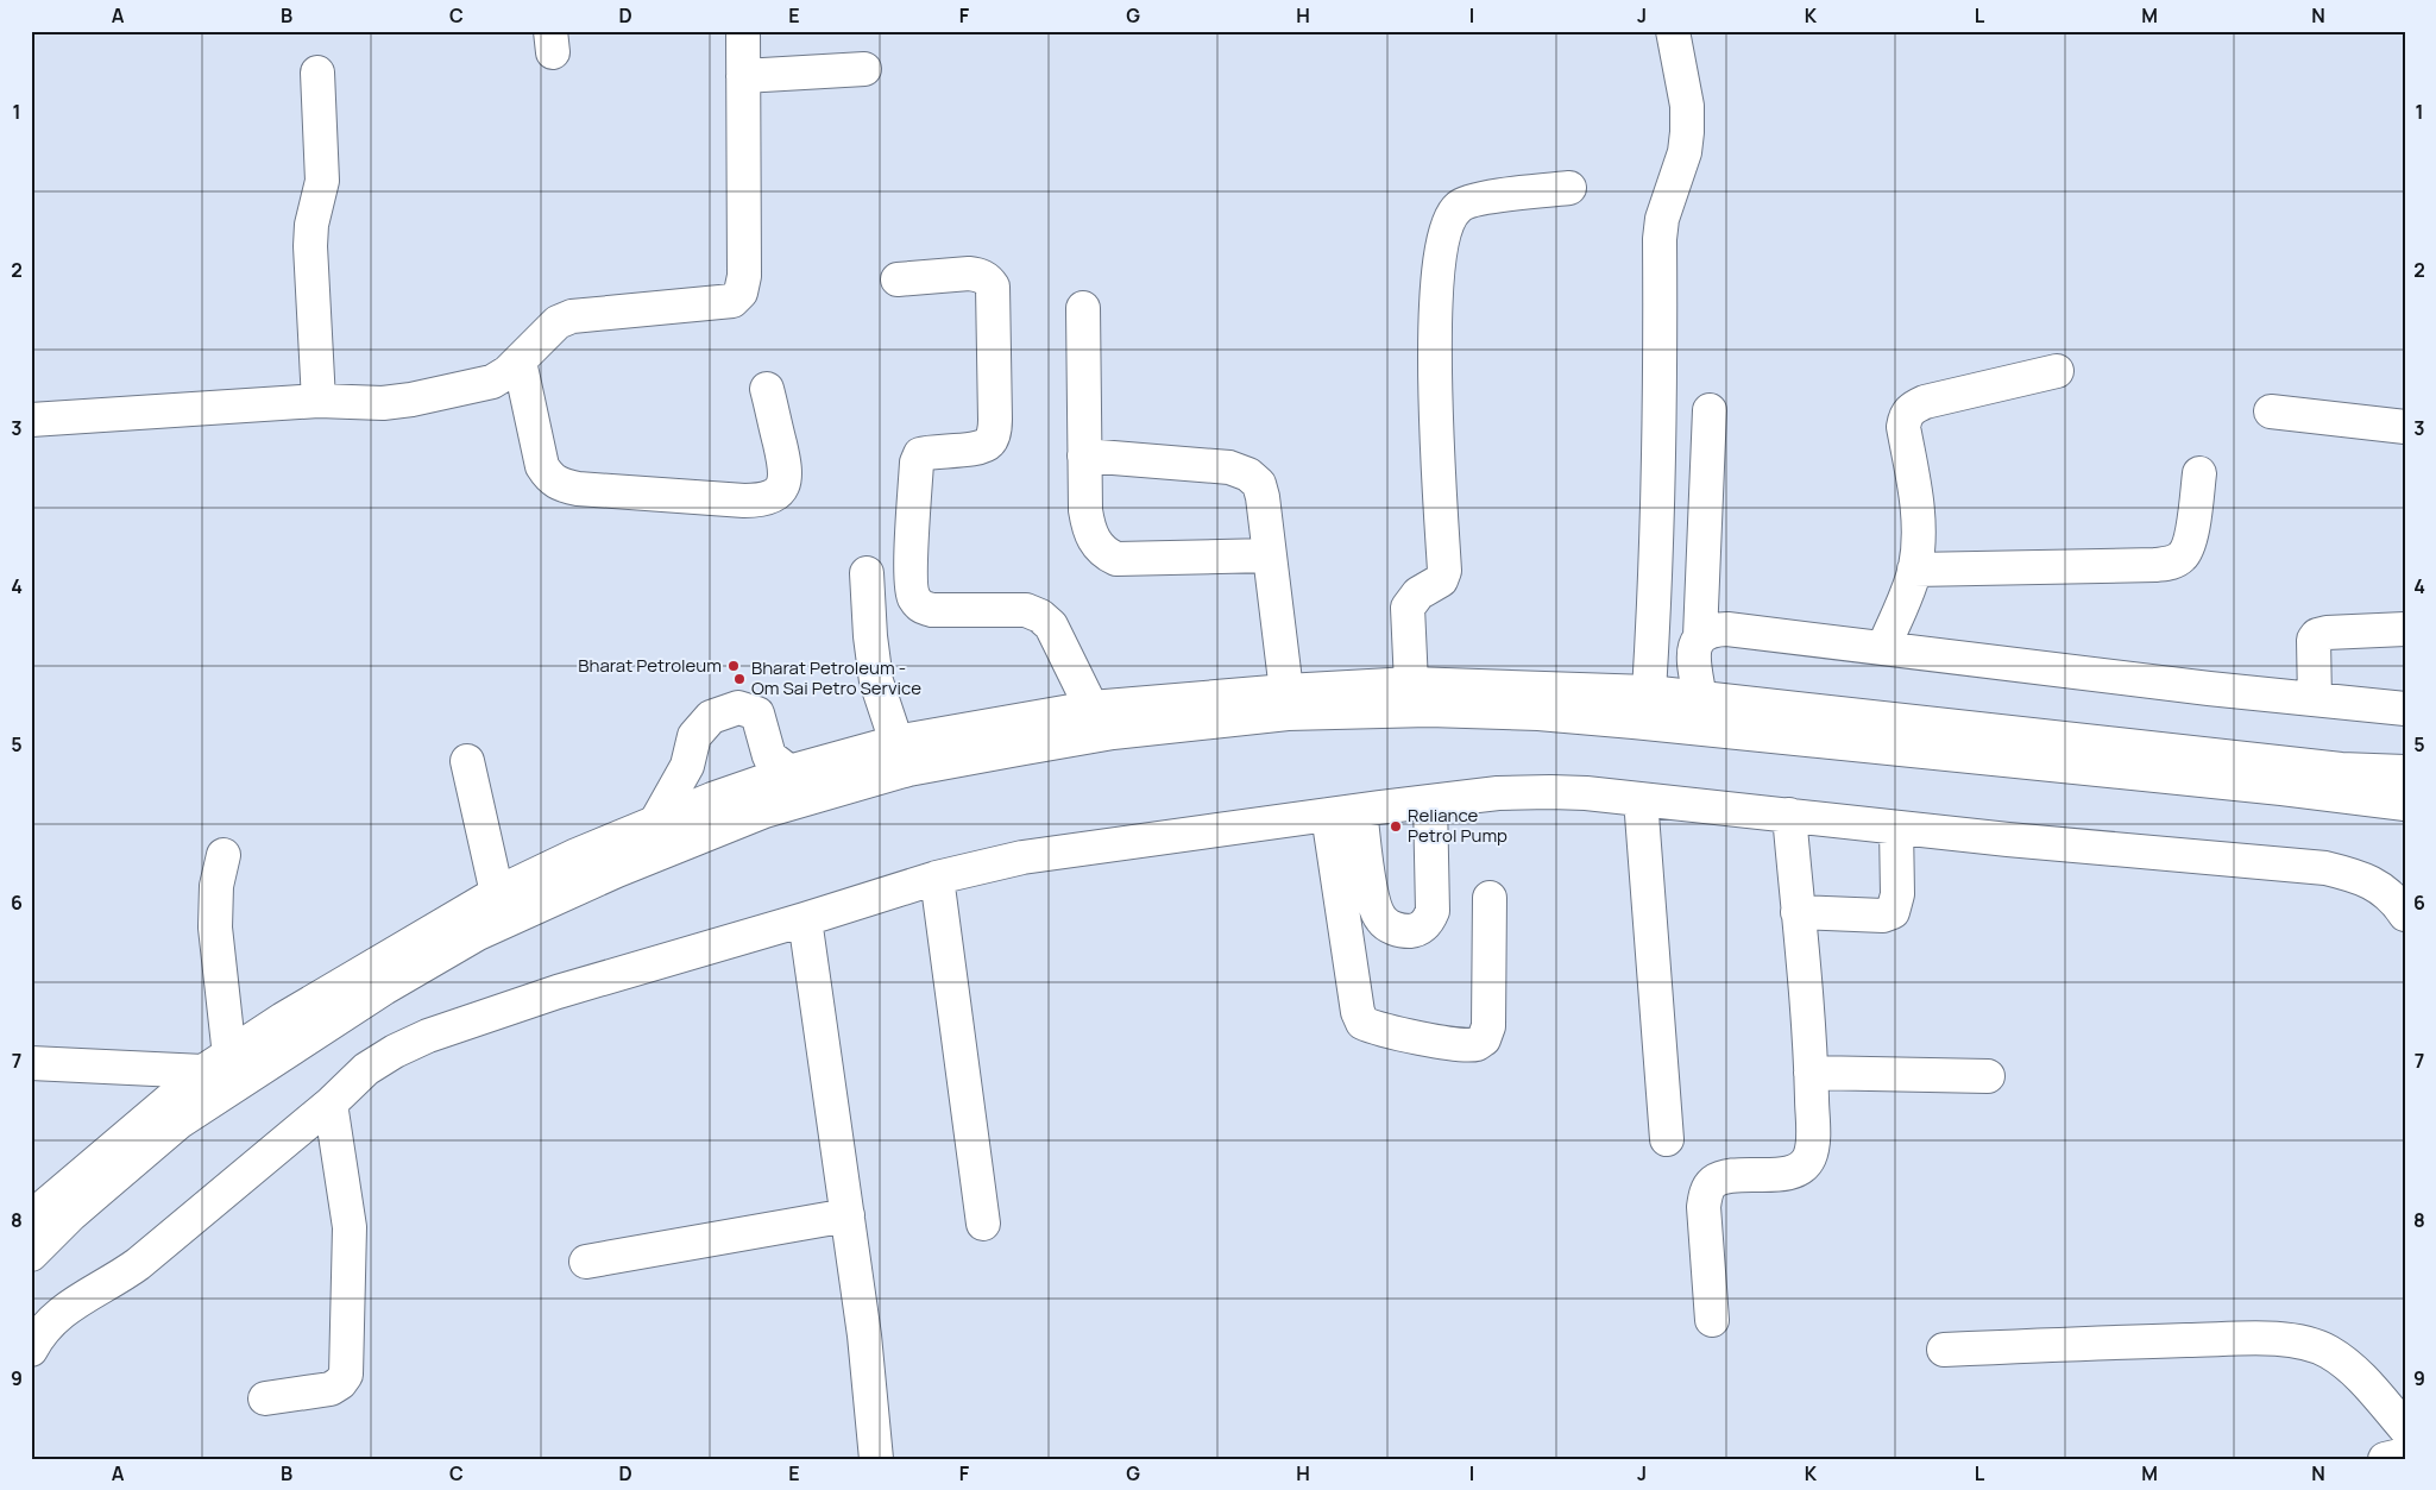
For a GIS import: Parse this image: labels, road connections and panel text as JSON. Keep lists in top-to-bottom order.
{
  "places": ["Bharat Petroleum", "Bharat Petroleum - Om Sai Petro Service", "Reliance Petrol Pump"],
  "grid": {
    "columns": [
      "A",
      "B",
      "C",
      "D",
      "E",
      "F",
      "G",
      "H",
      "I",
      "J",
      "K",
      "L",
      "M",
      "N"
    ],
    "rows": [
      "1",
      "2",
      "3",
      "4",
      "5",
      "6",
      "7",
      "8",
      "9"
    ]
  }
}
